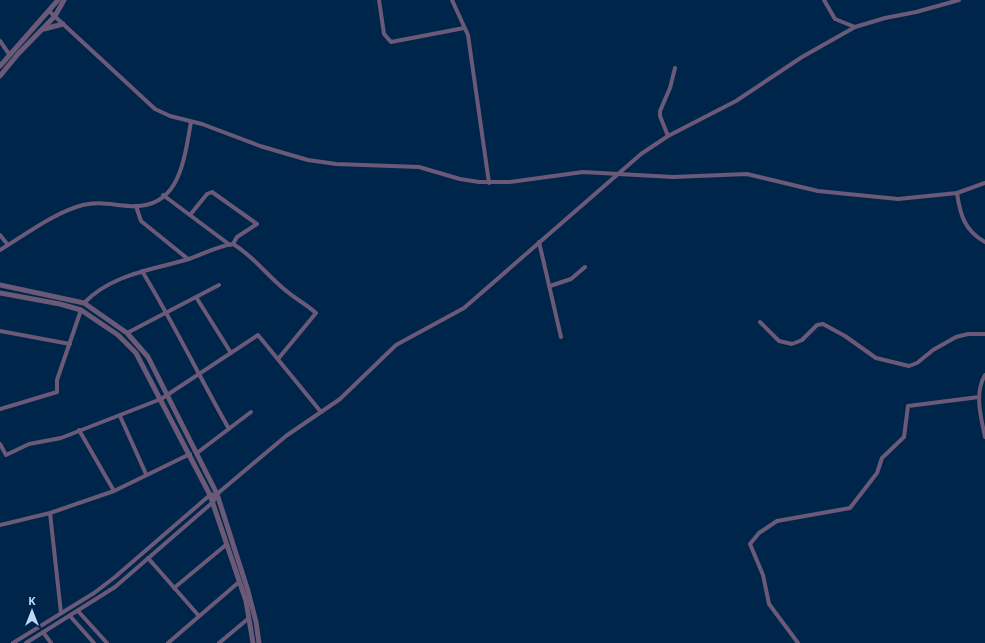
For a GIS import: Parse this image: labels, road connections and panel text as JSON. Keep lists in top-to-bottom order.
{
  "north": "top"
}
